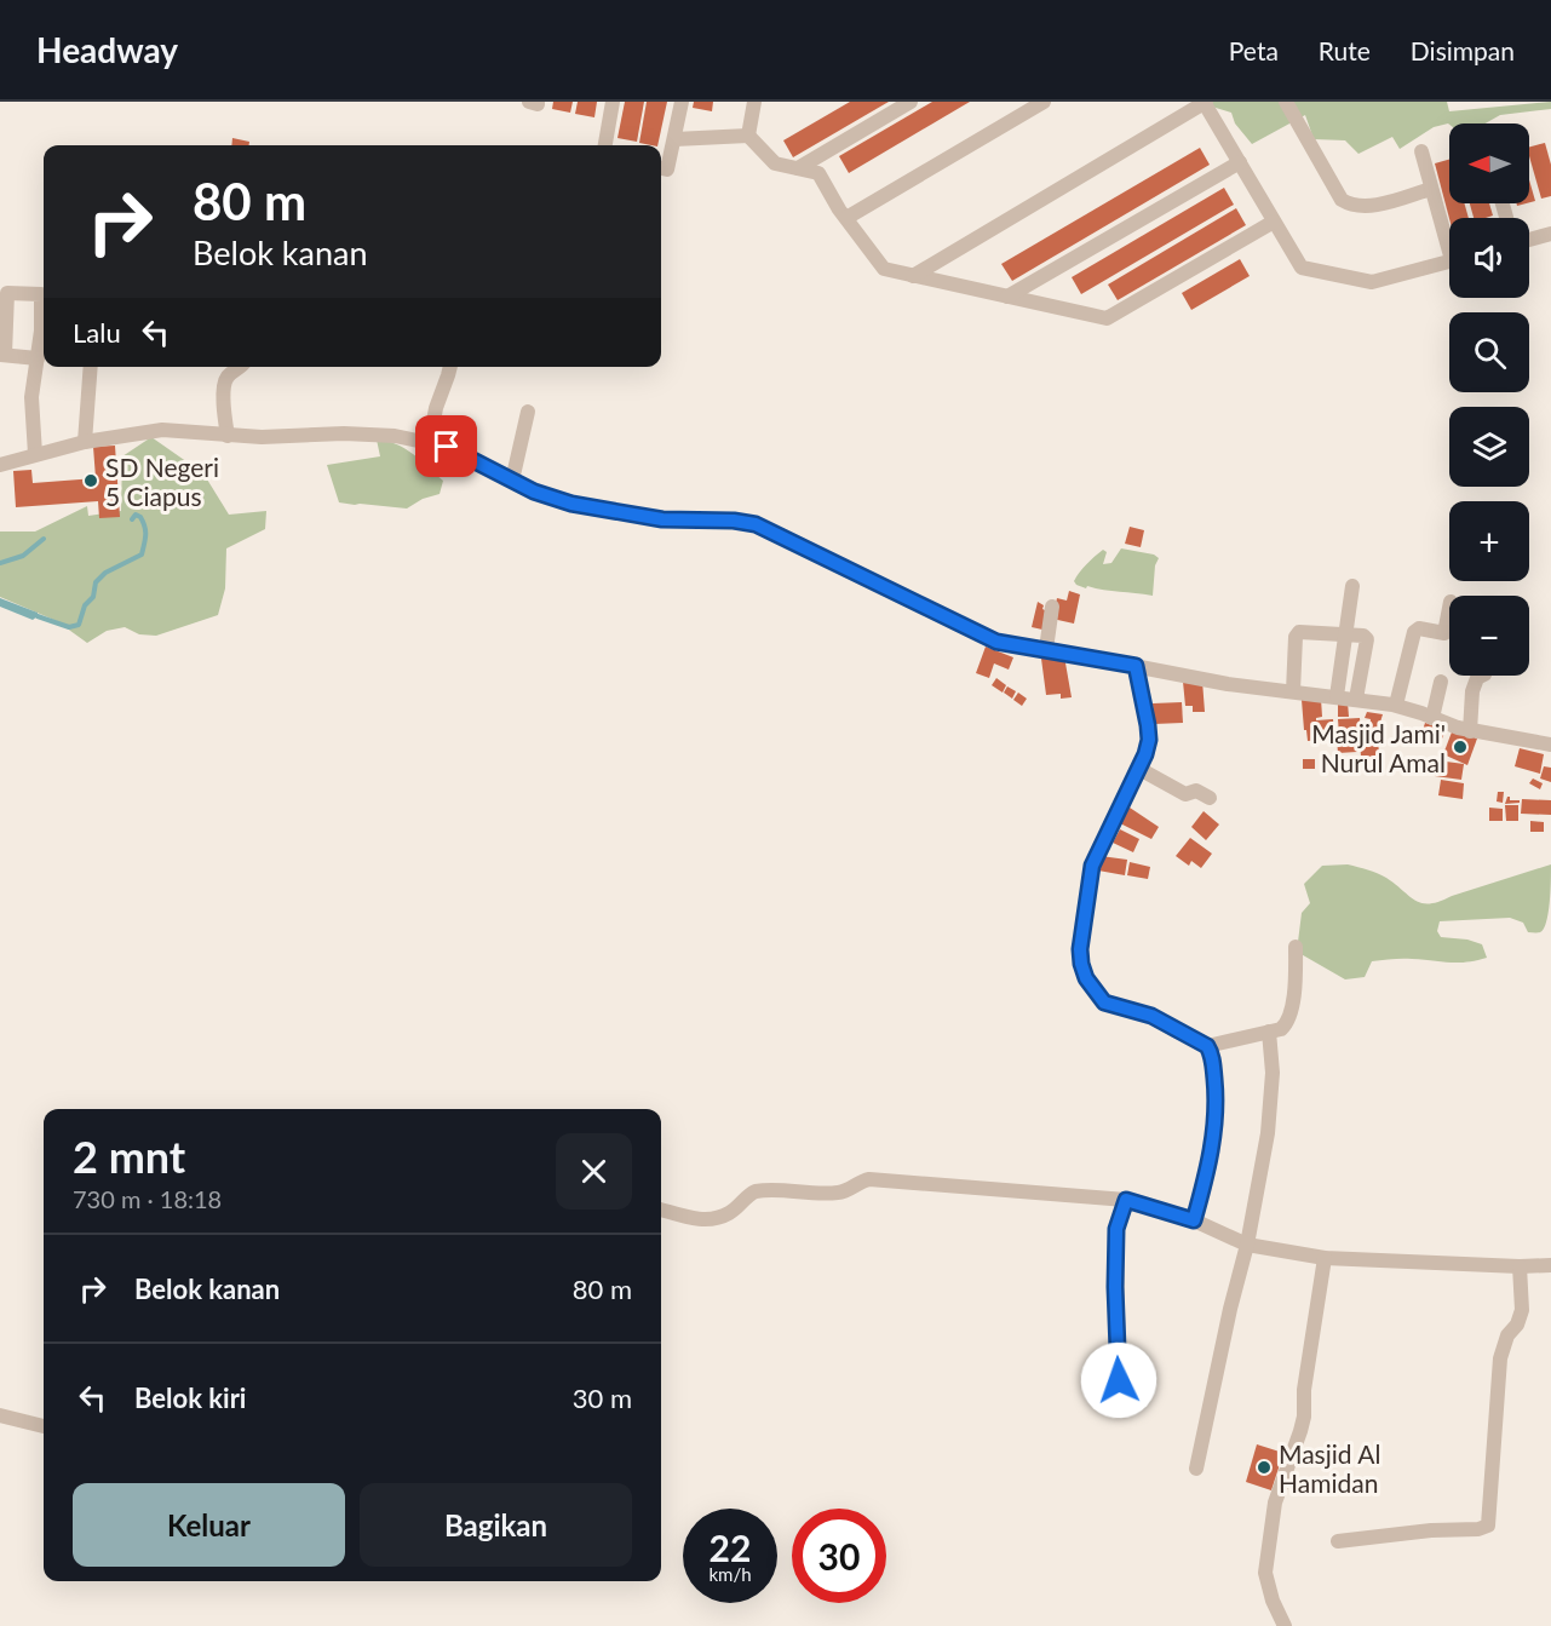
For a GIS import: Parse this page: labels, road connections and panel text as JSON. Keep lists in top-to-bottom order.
{
  "places": ["SD Negeri 5 Ciapus", "Masjid Jami' Nurul Amal", "Masjid Al Hamidan"],
  "north": "left",
  "page": {
    "header": "Headway",
    "nav": ["Peta", "Rute", "Disimpan"],
    "map_buttons": ["+", "−"],
    "turn": ["80 m", "Belok kanan"],
    "then": "Lalu",
    "heading": ["2 mnt", "730 m · 18:18"],
    "list": [
      {
        "name": "Belok kanan",
        "value": "80 m"
      },
      {
        "name": "Belok kiri",
        "value": "30 m"
      }
    ],
    "buttons": ["Keluar", "Bagikan"],
    "speed": "22 km/h",
    "limit": "30"
  }
}
